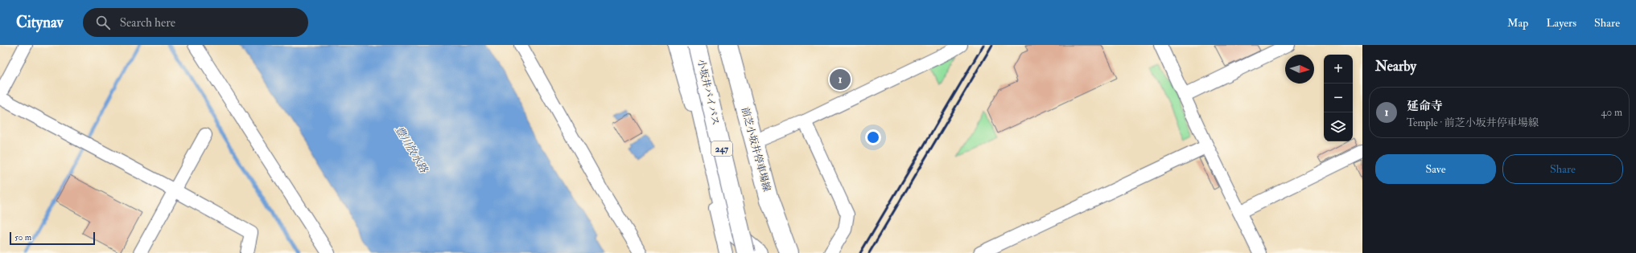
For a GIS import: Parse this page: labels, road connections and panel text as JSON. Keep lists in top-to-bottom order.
{
  "streets": {
    "main road": ["小坂井バイパス", "247", "前芝小坂井停車場線"]
  },
  "water": ["豊川放水路"],
  "scale_bar": "50 m",
  "north": "right",
  "page": {
    "header": "Citynav",
    "search": "Search here",
    "nav": ["Map", "Layers", "Share"],
    "heading": "Nearby",
    "map_buttons": ["+", "−"],
    "pins": "1",
    "list": [
      {
        "mark": "1",
        "name": "延命寺",
        "note": "Temple · 前芝小坂井停車場線",
        "value": "40 m"
      }
    ],
    "buttons": ["Save", "Share"],
    "scale": "50 m"
  }
}
